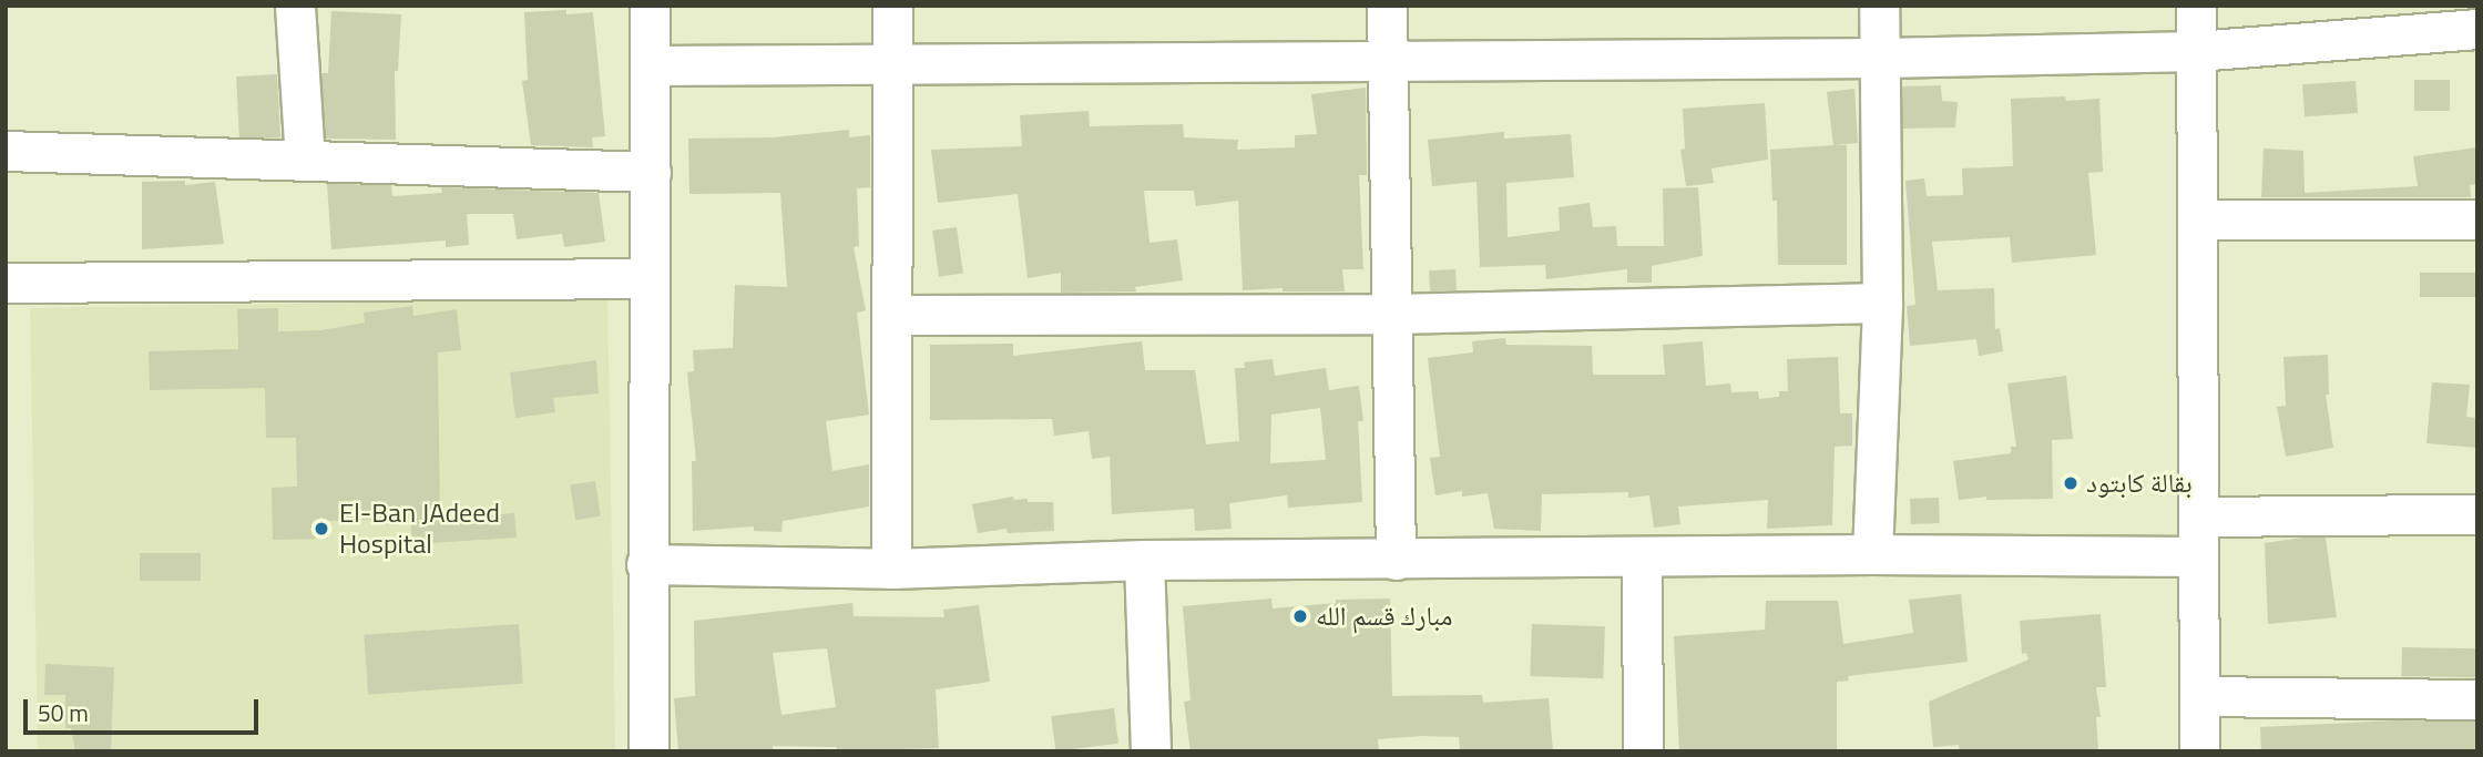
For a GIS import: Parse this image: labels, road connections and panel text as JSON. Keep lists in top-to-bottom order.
{
  "places": ["بقالة كابتود", "El-Ban JAdeed Hospital", "مبارك قسم الله"],
  "scale_bar": "50 m"
}
